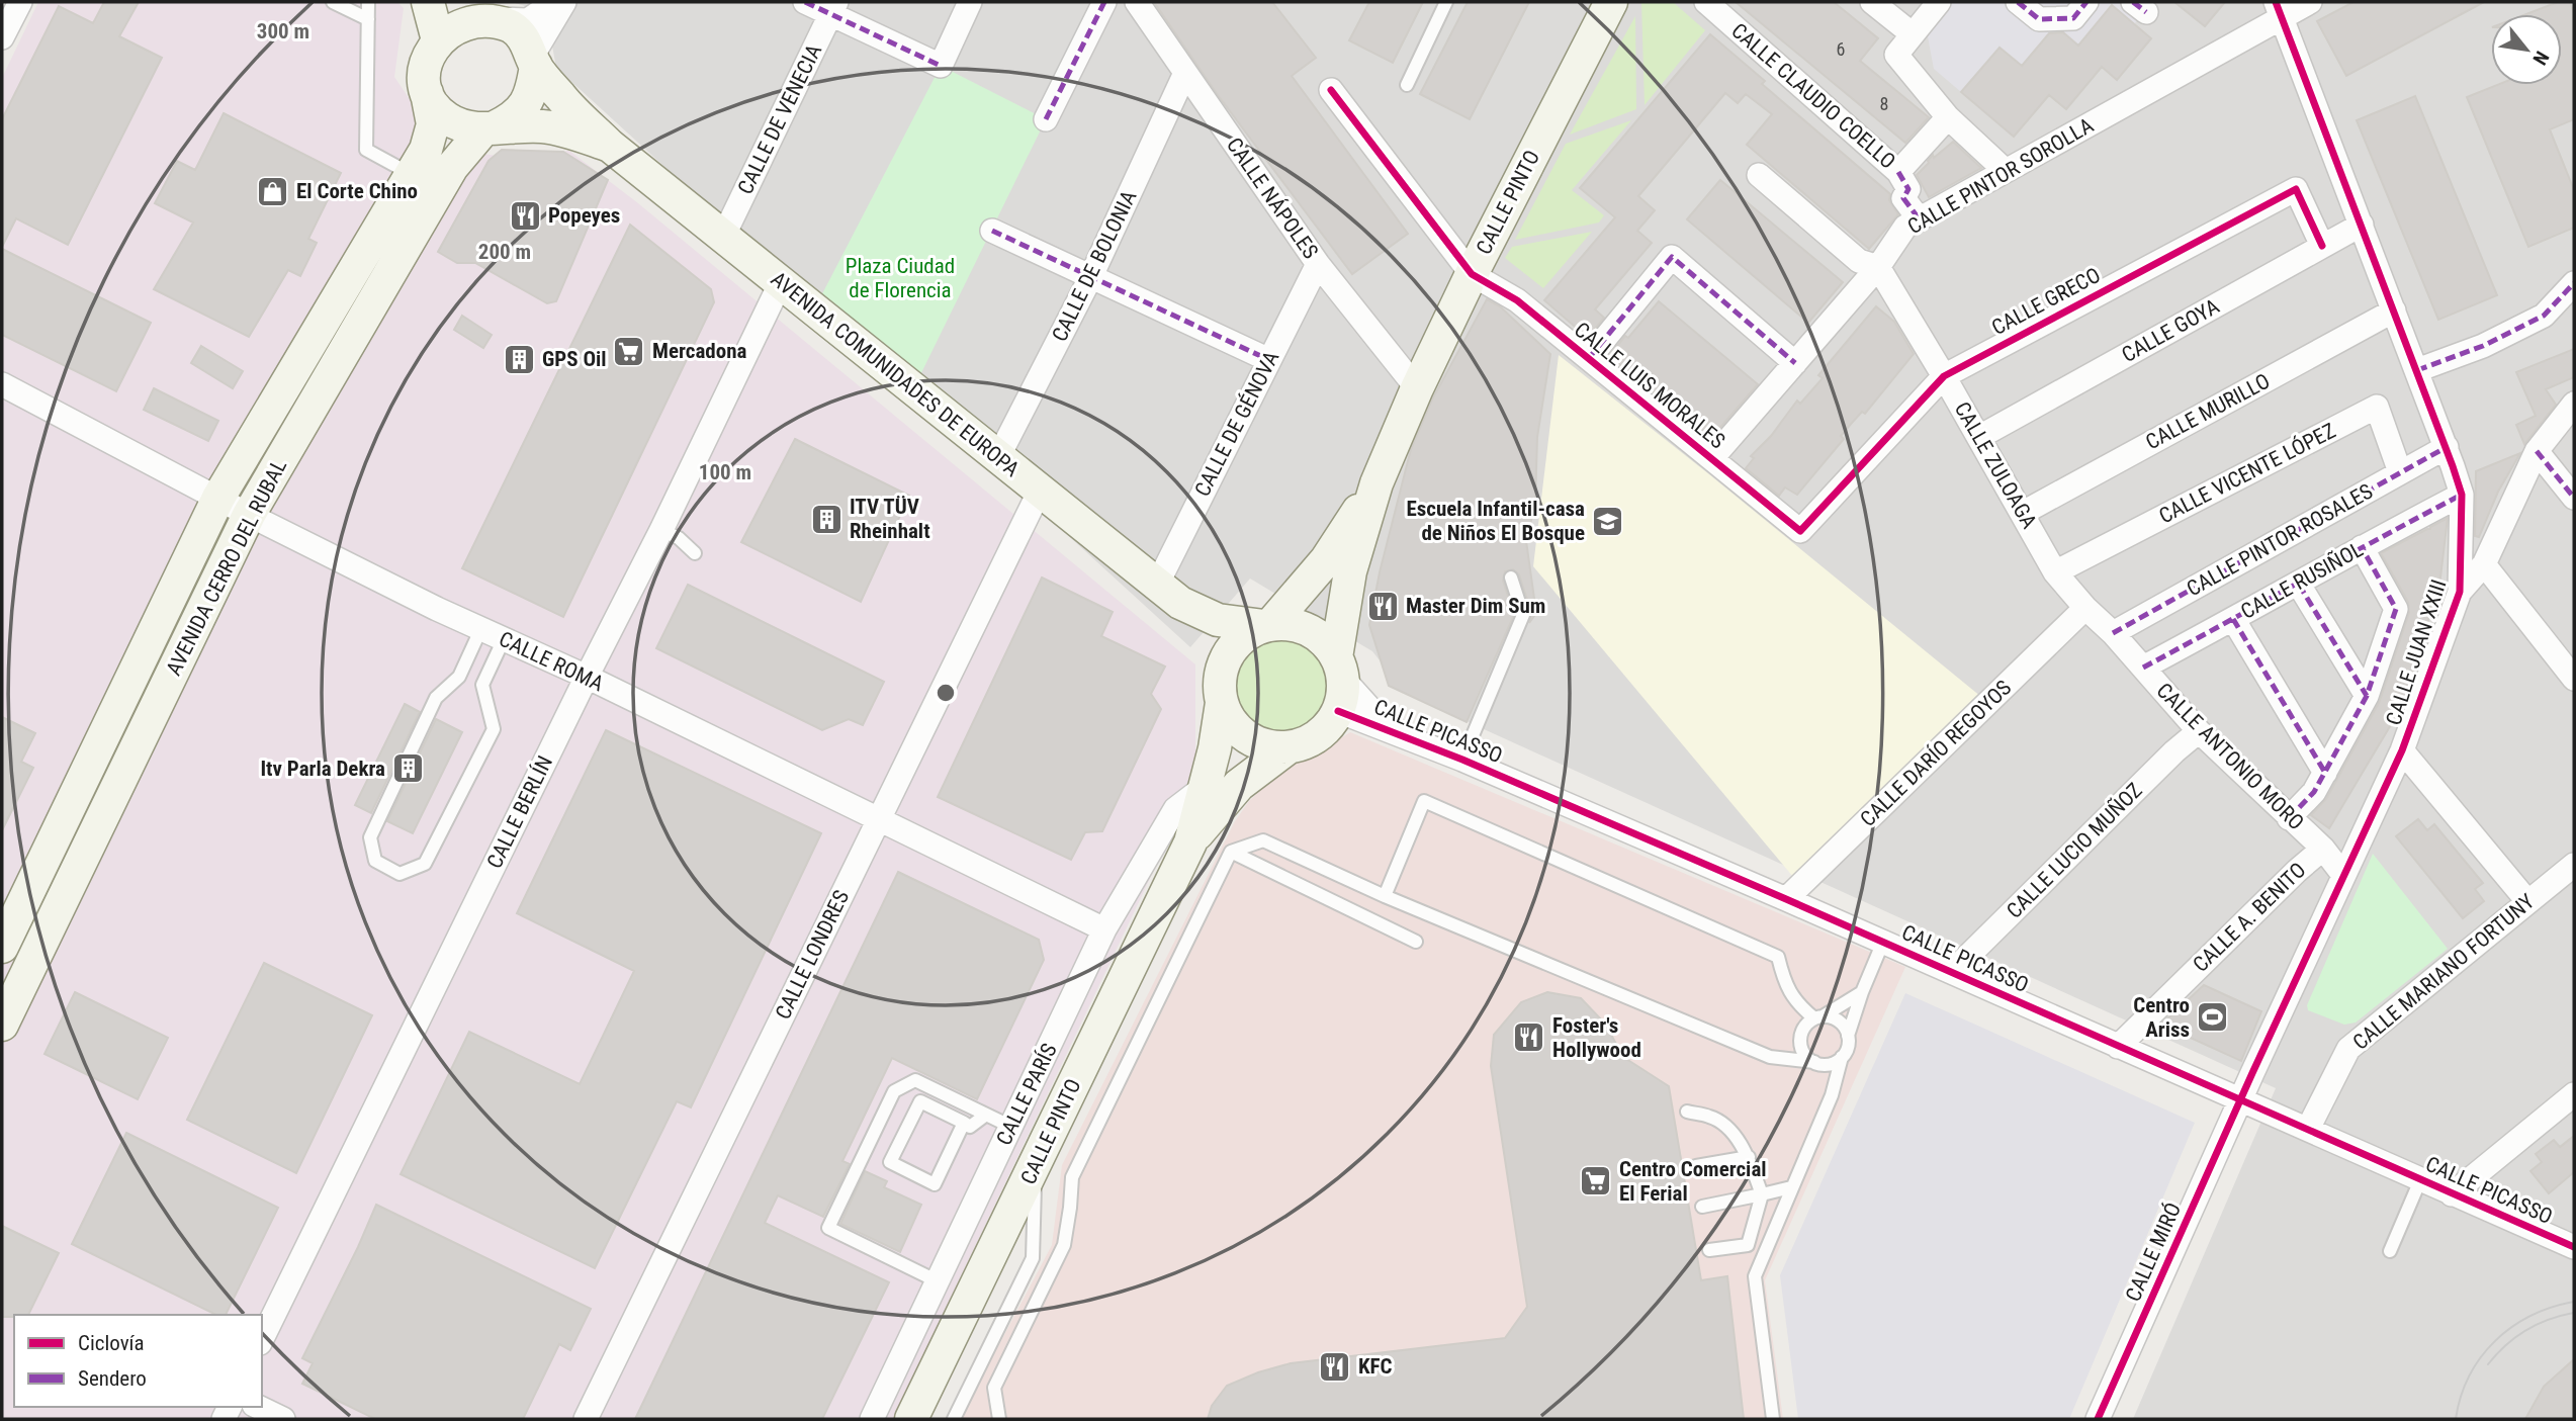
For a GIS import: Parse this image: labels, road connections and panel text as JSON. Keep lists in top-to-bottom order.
{
  "streets": {
    "street": [
      "CALLE CLAUDIO COELLO",
      "CALLE DE VENECIA",
      "CALLE PINTOR SOROLLA",
      "CALLE NÁPOLES",
      "CALLE PINTO",
      "CALLE DE BOLONIA",
      "CALLE GRECO",
      "CALLE GOYA",
      "AVENIDA COMUNIDADES DE EUROPA",
      "CALLE LUIS MORALES",
      "CALLE MURILLO",
      "CALLE DE GÉNOVA",
      "CALLE ZULOAGA",
      "CALLE VICENTE LÓPEZ",
      "CALLE PINTOR ROSALES",
      "AVENIDA CERRO DEL RUBAL",
      "CALLE RUSIÑOL",
      "CALLE JUAN XXIII",
      "CALLE ROMA",
      "CALLE PICASSO",
      "CALLE DARÍO REGOYOS",
      "CALLE ANTONIO MORO",
      "CALLE BERLÍN",
      "CALLE LUCIO MUÑOZ",
      "CALLE A. BENITO",
      "CALLE LONDRES",
      "CALLE MARIANO FORTUNY",
      "CALLE PARÍS",
      "CALLE MIRÓ"
    ]
  },
  "crossings": [
    ["CALLE DE VENECIA", "AVENIDA COMUNIDADES DE EUROPA"],
    ["CALLE PINTOR SOROLLA", "CALLE LUIS MORALES"],
    ["CALLE PINTOR SOROLLA", "CALLE ZULOAGA"],
    ["CALLE PINTOR SOROLLA", "CALLE JUAN XXIII"],
    ["CALLE NÁPOLES", "CALLE PINTO"],
    ["CALLE NÁPOLES", "CALLE DE BOLONIA"],
    ["CALLE NÁPOLES", "CALLE DE GÉNOVA"],
    ["CALLE PINTO", "AVENIDA COMUNIDADES DE EUROPA"],
    ["CALLE PINTO", "CALLE LUIS MORALES"],
    ["CALLE PINTO", "CALLE PICASSO"],
    ["CALLE PINTO", "CALLE PARÍS"],
    ["CALLE DE BOLONIA", "AVENIDA COMUNIDADES DE EUROPA"],
    ["CALLE GRECO", "CALLE GOYA"],
    ["CALLE GRECO", "CALLE LUIS MORALES"],
    ["CALLE GRECO", "CALLE ZULOAGA"],
    ["CALLE GOYA", "CALLE ZULOAGA"],
    ["CALLE GOYA", "CALLE JUAN XXIII"],
    ["AVENIDA COMUNIDADES DE EUROPA", "CALLE DE GÉNOVA"],
    ["AVENIDA COMUNIDADES DE EUROPA", "AVENIDA CERRO DEL RUBAL"],
    ["AVENIDA COMUNIDADES DE EUROPA", "CALLE PICASSO"],
    ["AVENIDA COMUNIDADES DE EUROPA", "CALLE BERLÍN"],
    ["AVENIDA COMUNIDADES DE EUROPA", "CALLE LONDRES"],
    ["CALLE MURILLO", "CALLE ZULOAGA"],
    ["CALLE MURILLO", "CALLE JUAN XXIII"],
    ["CALLE ZULOAGA", "CALLE VICENTE LÓPEZ"],
    ["CALLE ZULOAGA", "CALLE DARÍO REGOYOS"],
    ["CALLE ZULOAGA", "CALLE ANTONIO MORO"],
    ["CALLE VICENTE LÓPEZ", "CALLE PINTOR ROSALES"],
    ["CALLE PINTOR ROSALES", "CALLE JUAN XXIII"],
    ["CALLE PINTOR ROSALES", "CALLE ANTONIO MORO"],
    ["AVENIDA CERRO DEL RUBAL", "CALLE ROMA"],
    ["CALLE RUSIÑOL", "CALLE JUAN XXIII"],
    ["CALLE RUSIÑOL", "CALLE ANTONIO MORO"],
    ["CALLE JUAN XXIII", "CALLE PICASSO"],
    ["CALLE JUAN XXIII", "CALLE ANTONIO MORO"],
    ["CALLE JUAN XXIII", "CALLE MIRÓ"],
    ["CALLE ROMA", "CALLE BERLÍN"],
    ["CALLE ROMA", "CALLE LONDRES"],
    ["CALLE ROMA", "CALLE PARÍS"],
    ["CALLE PICASSO", "CALLE DARÍO REGOYOS"],
    ["CALLE PICASSO", "CALLE LUCIO MUÑOZ"],
    ["CALLE PICASSO", "CALLE A. BENITO"],
    ["CALLE PICASSO", "CALLE MARIANO FORTUNY"],
    ["CALLE PICASSO", "CALLE MIRÓ"],
    ["CALLE DARÍO REGOYOS", "CALLE ANTONIO MORO"],
    ["CALLE ANTONIO MORO", "CALLE LUCIO MUÑOZ"],
    ["CALLE ANTONIO MORO", "CALLE A. BENITO"]
  ],
  "parks": ["Plaza Ciudad de Florencia"],
  "places": {
    "shop": ["El Corte Chino"],
    "restaurant": [
      "Popeyes",
      "Master Dim Sum",
      "Foster's Hollywood",
      "KFC"
    ],
    "supermarket": ["Mercadona", "Centro Comercial El Ferial"],
    "building": ["GPS Oil", "ITV TÜV Rheinhalt", "Itv Parla Dekra"],
    "school or university": ["Escuela Infantil-casa de Niños El Bosque"],
    "sports": ["Centro Ariss"]
  },
  "house_numbers": ["6", "8"],
  "legend": ["Ciclovía", "Sendero"],
  "north": "bottom right",
  "rings": ["300 m", "200 m", "100 m"]
}
